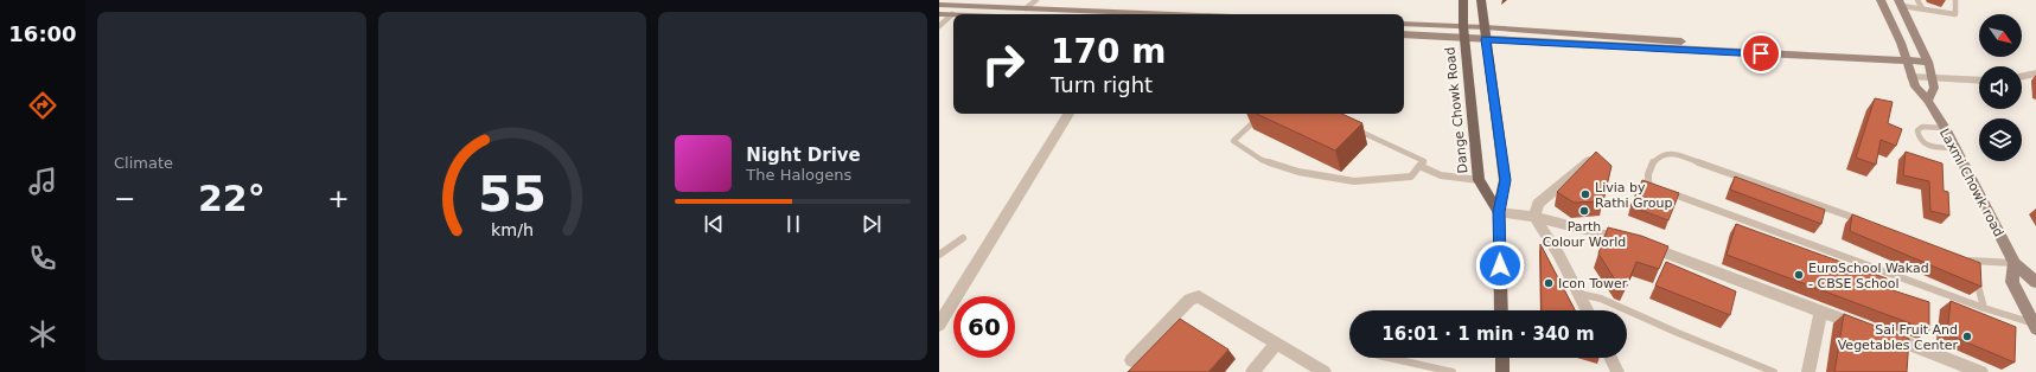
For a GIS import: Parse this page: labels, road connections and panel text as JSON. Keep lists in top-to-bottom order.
{
  "streets": {
    "main road": ["Dange Chowk Road", "Laxmi Chowk road"]
  },
  "places": [
    "Livia by Rathi Group",
    "Parth Colour World",
    "EuroSchool Wakad - CBSE School",
    "Icon Tower",
    "Sai Fruit And Vegetables Center"
  ],
  "north": "bottom right",
  "page": {
    "tabs": "16:00",
    "tile": "Climate",
    "turn": ["170 m", "Turn right"],
    "song": ["Night Drive", "The Halogens"],
    "heat": ["−", "22°", "+"],
    "limit": "60",
    "trip": "16:01 · 1 min · 340 m",
    "gauge": ["55", "km/h"]
  }
}
